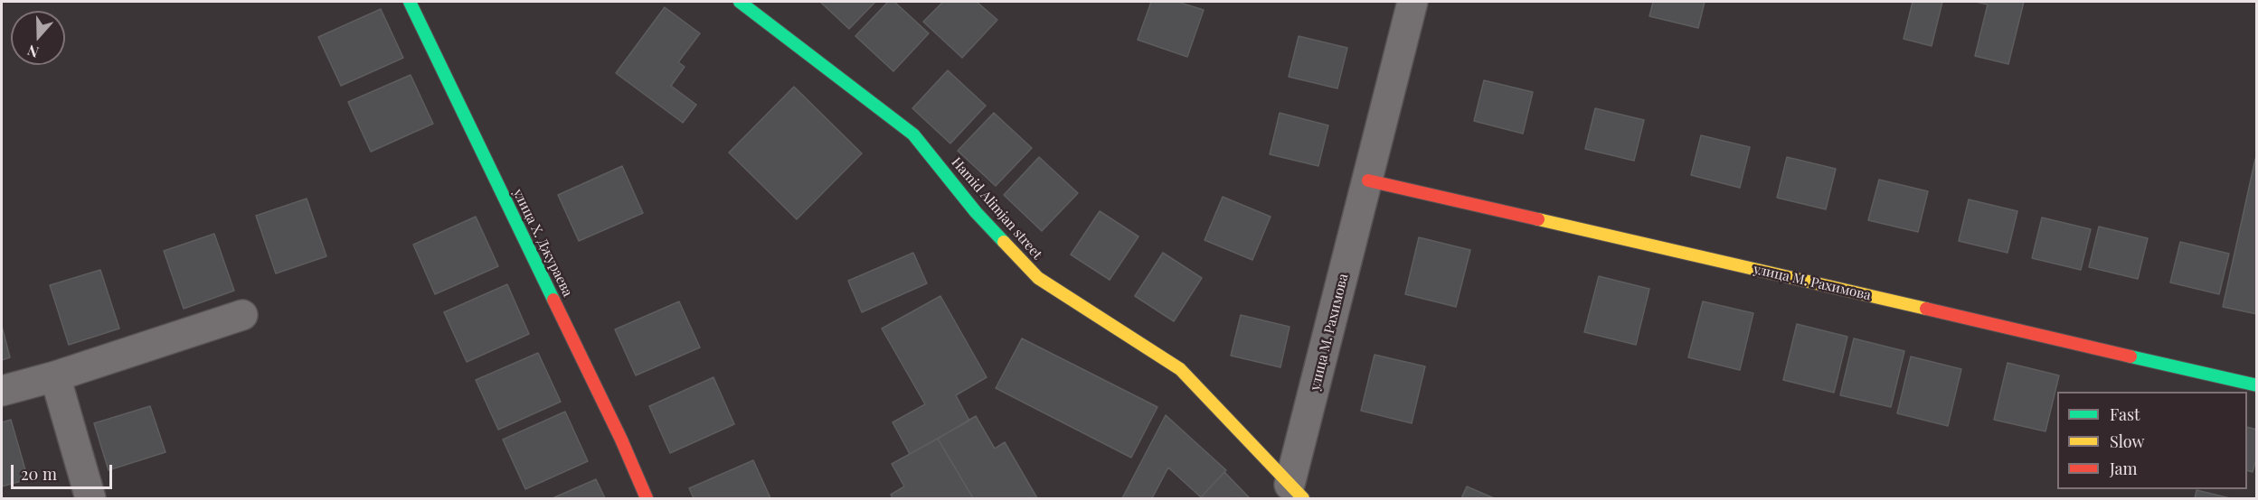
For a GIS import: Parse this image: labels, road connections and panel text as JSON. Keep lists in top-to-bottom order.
{
  "streets": {
    "street": ["Hamid Alimjan street", "улица Х. Джураева", "улица М. Рахимова"]
  },
  "crossings": [
    ["Hamid Alimjan street", "улица М. Рахимова"]
  ],
  "legend": ["Fast", "Slow", "Jam"],
  "scale_bar": "20 m",
  "north": "bottom"
}
